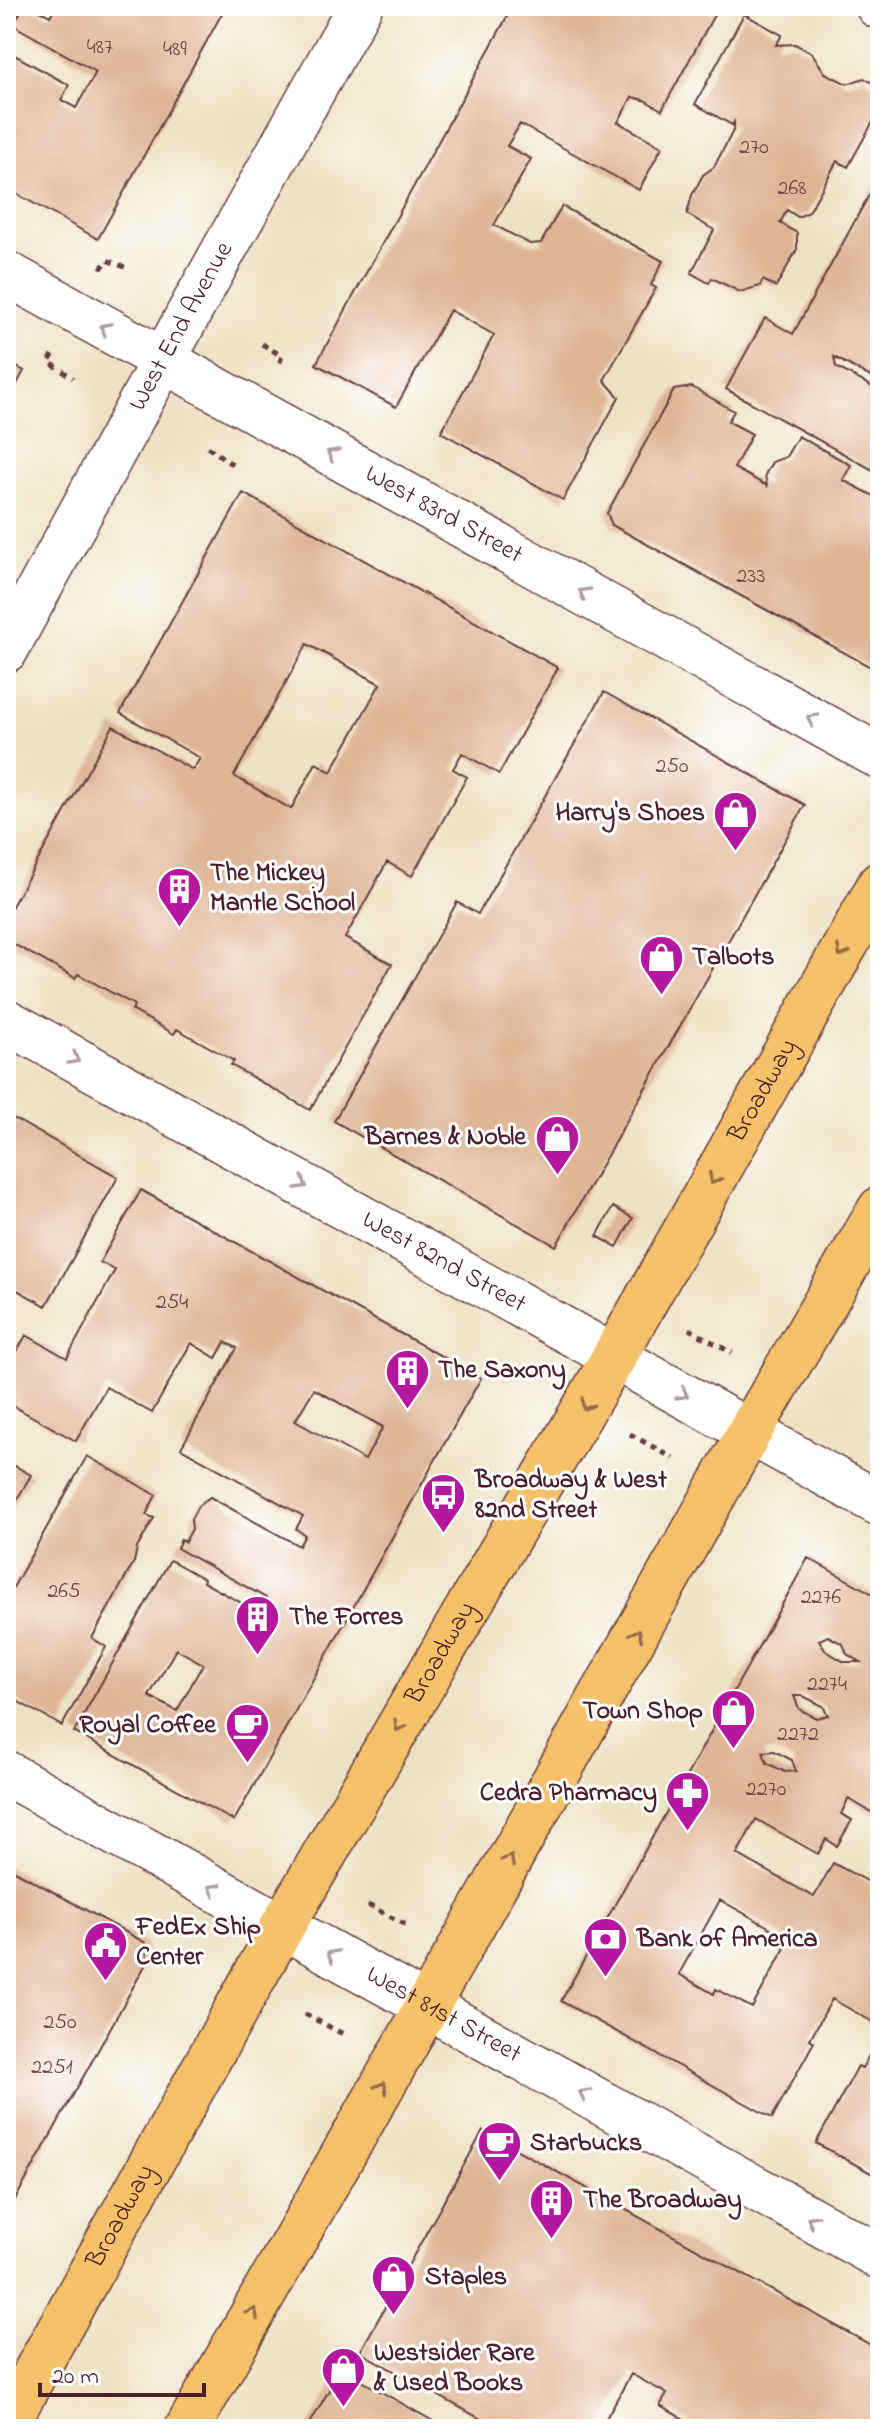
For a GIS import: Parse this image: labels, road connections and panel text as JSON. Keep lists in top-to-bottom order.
{
  "streets": {
    "main road": ["Broadway"],
    "street": [
      "West End Avenue",
      "West 83rd Street",
      "West 82nd Street",
      "West 81st Street"
    ]
  },
  "crossings": [
    ["West End Avenue", "West 83rd Street"],
    ["Broadway", "West 82nd Street"],
    ["Broadway", "West 81st Street"]
  ],
  "one_way": ["West 83rd Street", "West 82nd Street", "West 81st Street"],
  "places": {
    "shop": [
      "Harry's Shoes",
      "Talbots",
      "Barnes & Noble",
      "Town Shop",
      "Staples",
      "Westsider Rare & Used Books"
    ],
    "building": [
      "The Mickey Mantle School",
      "The Saxony",
      "The Forres",
      "The Broadway"
    ],
    "bus stop": ["Broadway & West 82nd Street"],
    "cafe": ["Royal Coffee", "Starbucks"],
    "pharmacy": ["Cedra Pharmacy"],
    "bank": ["Bank of America"],
    "public building": ["FedEx Ship Center"]
  },
  "house_numbers": [
    "487",
    "489",
    "270",
    "268",
    "233",
    "250",
    "254",
    "265",
    "2276",
    "2274",
    "2272",
    "2270",
    "250",
    "2251"
  ],
  "scale_bar": "20 m"
}
